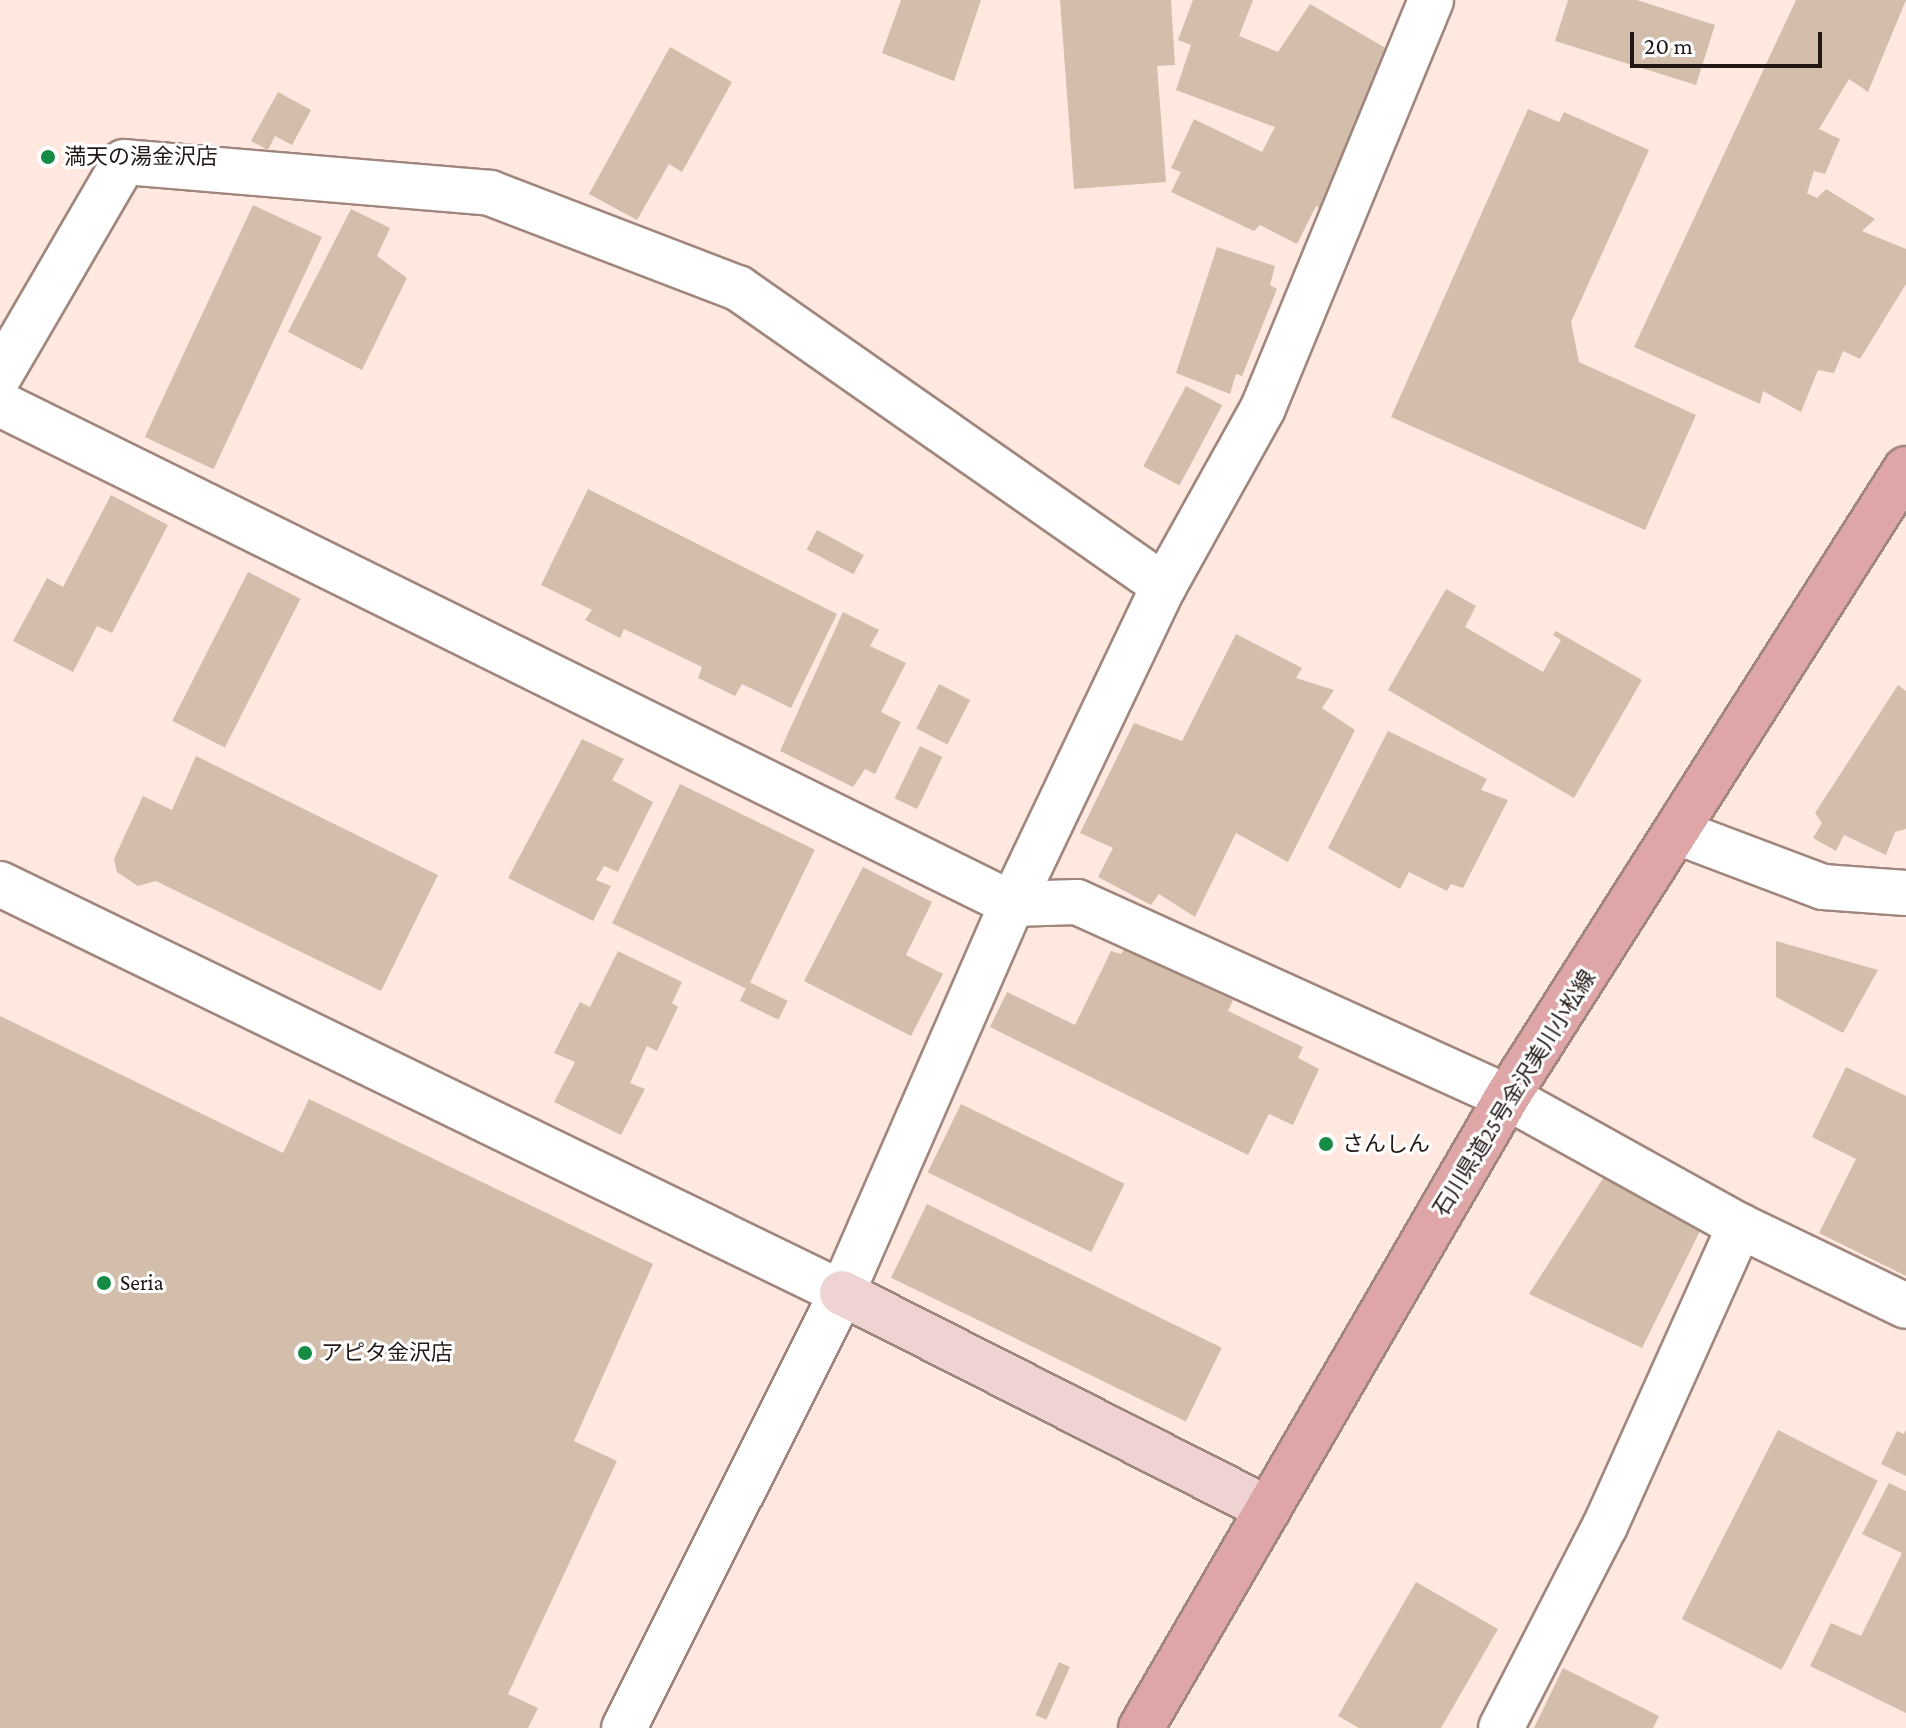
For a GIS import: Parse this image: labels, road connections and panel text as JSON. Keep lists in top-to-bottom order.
{
  "streets": {
    "main road": ["石川県道25号金沢美川小松線"]
  },
  "places": [
    "満天の湯金沢店",
    "さんしん",
    "Seria",
    "アピタ金沢店"
  ],
  "scale_bar": "20 m"
}
